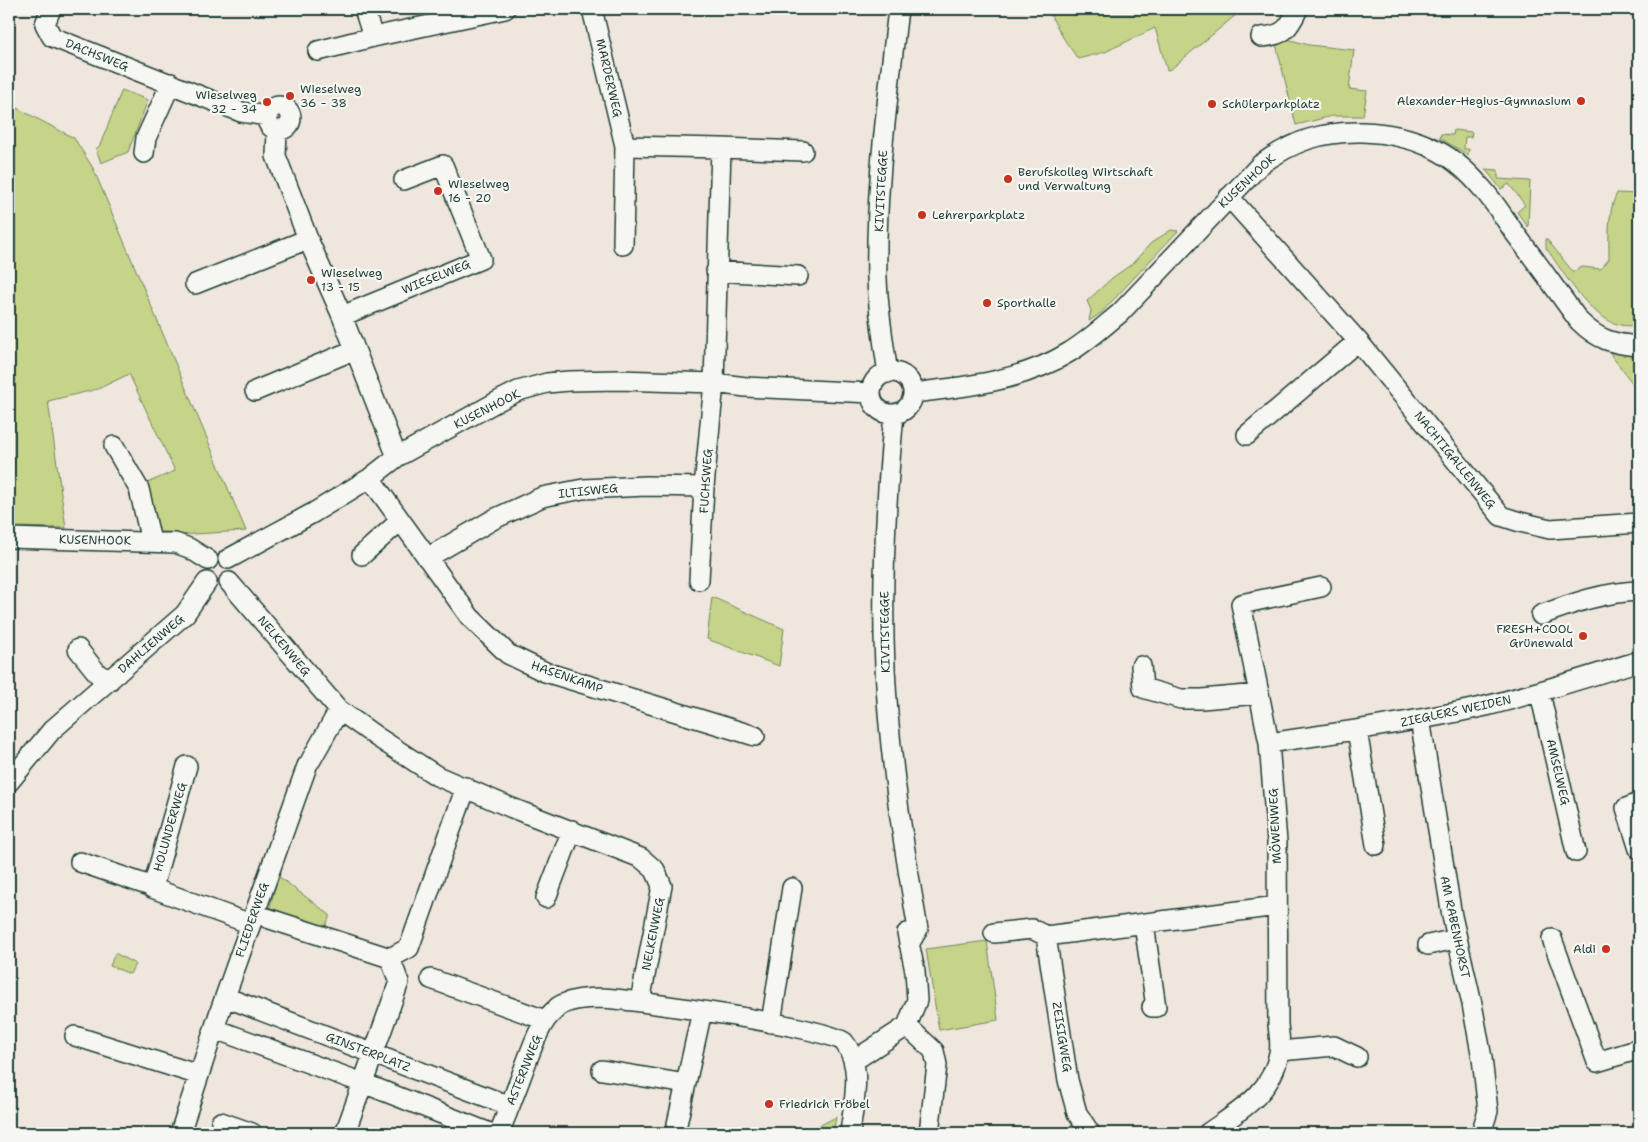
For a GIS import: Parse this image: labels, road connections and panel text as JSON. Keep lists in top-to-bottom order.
{
  "streets": {
    "street": [
      "DACHSWEG",
      "MARDERWEG",
      "KUSENHOOK",
      "KIVITSTEGGE",
      "WIESELWEG",
      "NACHTIGALLENWEG",
      "FUCHSWEG",
      "ILTISWEG",
      "DAHLIENWEG",
      "NELKENWEG",
      "HASENKAMP",
      "ZIEGLERS WEIDEN",
      "AMSELWEG",
      "MÖWENWEG",
      "HOLUNDERWEG",
      "FLIEDERWEG",
      "AM RABENHORST",
      "ZEISIGWEG",
      "GINSTERPLATZ",
      "ASTERNWEG"
    ]
  },
  "crossings": [
    ["KUSENHOOK", "KIVITSTEGGE"],
    ["KUSENHOOK", "NACHTIGALLENWEG"],
    ["KUSENHOOK", "FUCHSWEG"],
    ["KUSENHOOK", "DAHLIENWEG"],
    ["KUSENHOOK", "NELKENWEG"],
    ["KUSENHOOK", "HASENKAMP"],
    ["FUCHSWEG", "ILTISWEG"],
    ["ILTISWEG", "HASENKAMP"],
    ["DAHLIENWEG", "NELKENWEG"],
    ["NELKENWEG", "FLIEDERWEG"],
    ["NELKENWEG", "ASTERNWEG"],
    ["ZIEGLERS WEIDEN", "AMSELWEG"],
    ["ZIEGLERS WEIDEN", "MÖWENWEG"],
    ["ZIEGLERS WEIDEN", "AM RABENHORST"],
    ["HOLUNDERWEG", "FLIEDERWEG"],
    ["FLIEDERWEG", "GINSTERPLATZ"],
    ["GINSTERPLATZ", "ASTERNWEG"]
  ],
  "places": [
    "Wieselweg 36 - 38",
    "Alexander-Hegius-Gymnasium",
    "Wieselweg 32 - 34",
    "Schülerparkplatz",
    "Berufskolleg Wirtschaft und Verwaltung",
    "Wieselweg 16 - 20",
    "Lehrerparkplatz",
    "Wieselweg 13 - 15",
    "Sporthalle",
    "FRESH+COOL Grünewald",
    "Aldi",
    "Friedrich Fröbel"
  ]
}
